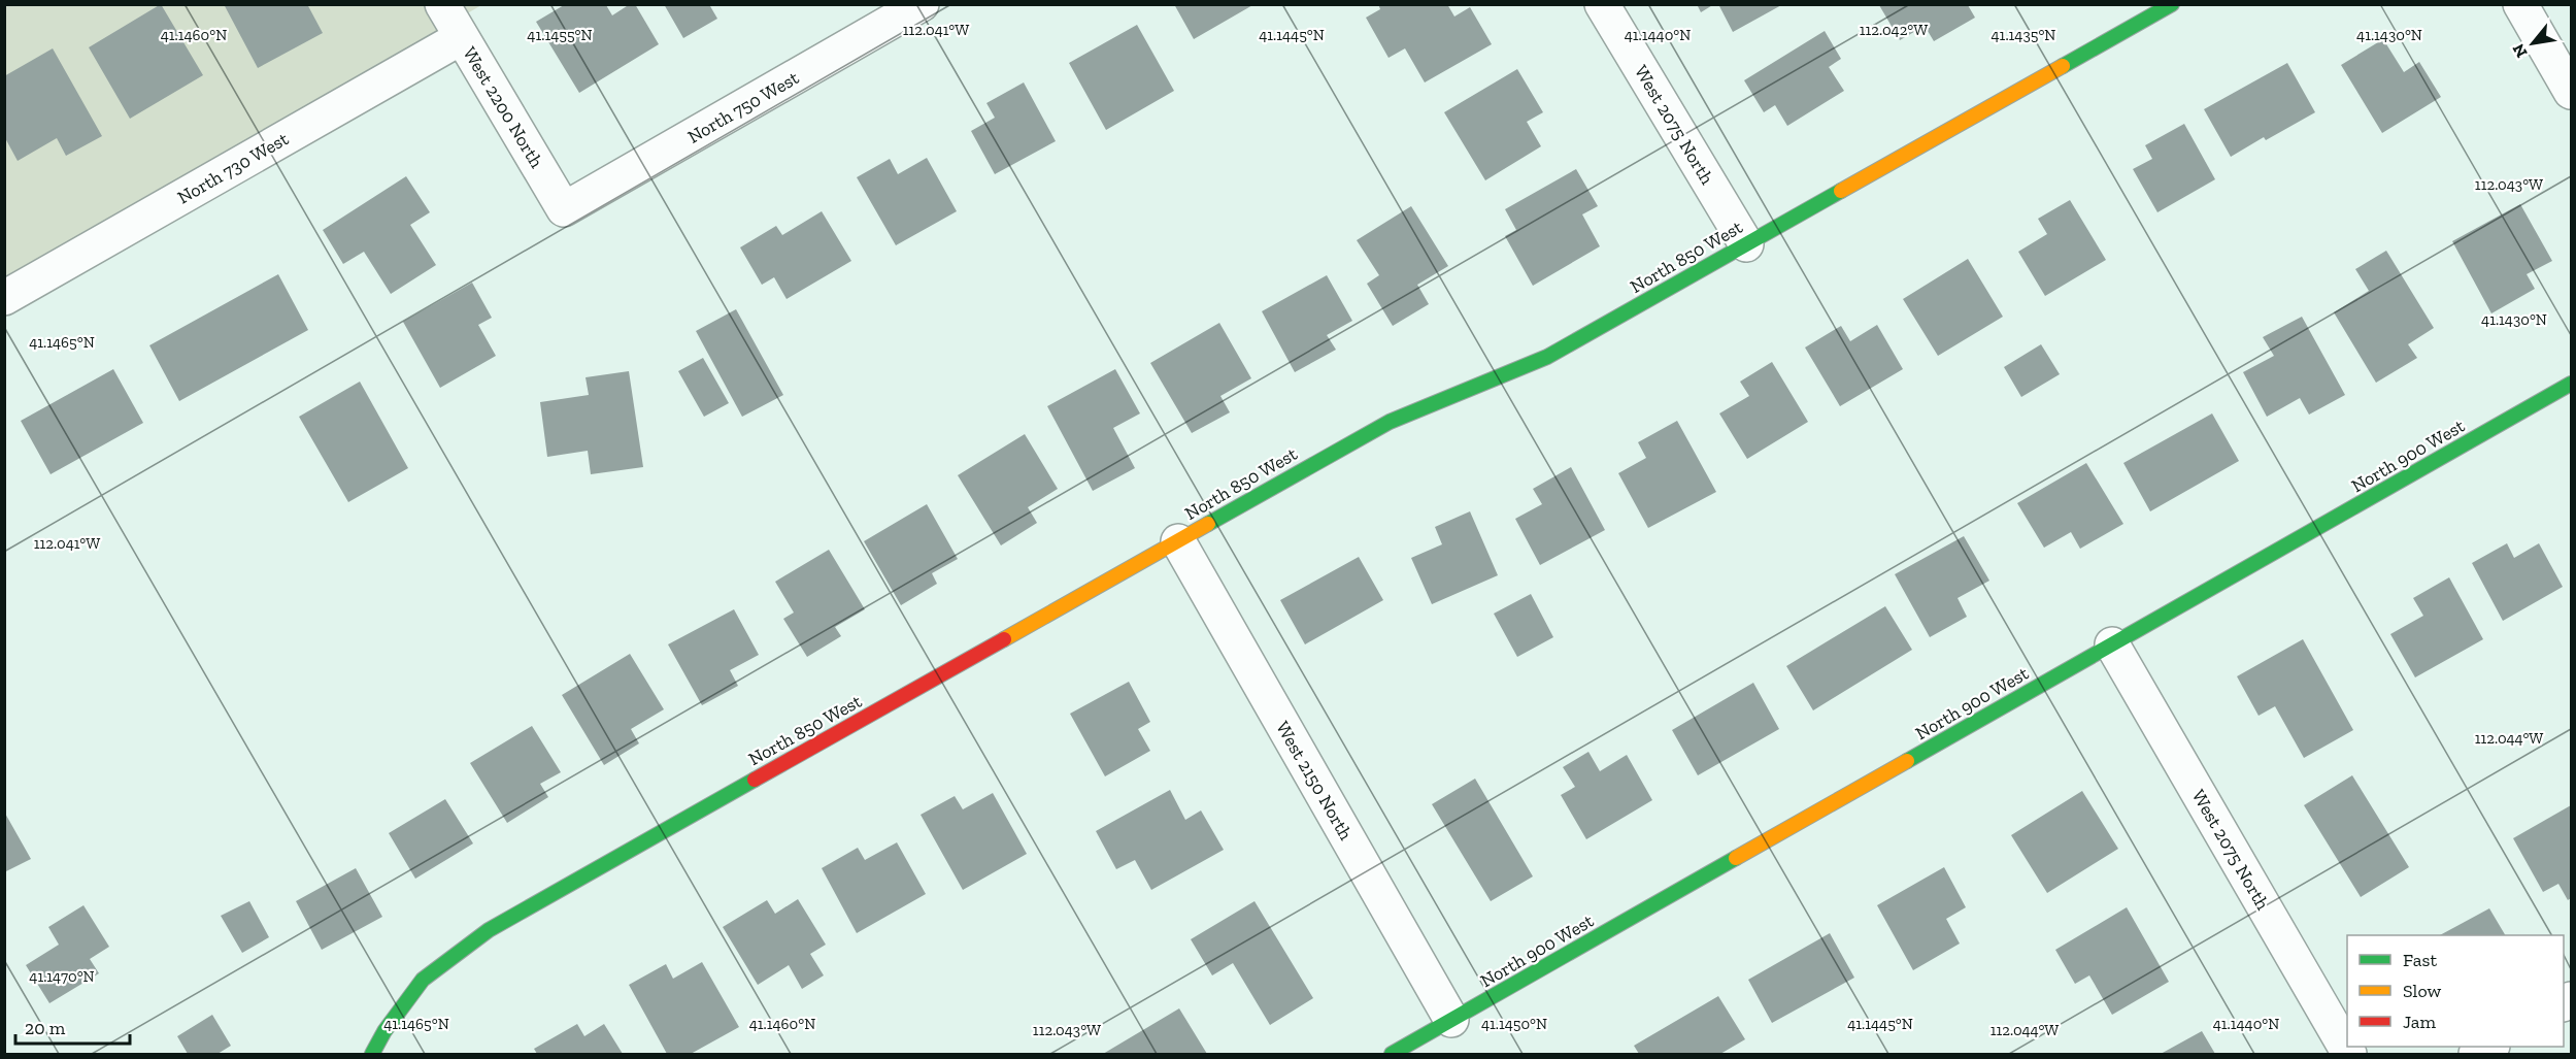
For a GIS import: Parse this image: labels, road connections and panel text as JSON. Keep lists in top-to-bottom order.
{
  "streets": {
    "street": [
      "West 2200 North",
      "North 750 West",
      "West 2075 North",
      "North 730 West",
      "North 850 West",
      "North 900 West",
      "West 2150 North"
    ]
  },
  "crossings": [
    ["West 2200 North", "North 750 West"],
    ["West 2200 North", "North 730 West"],
    ["West 2075 North", "North 850 West"],
    ["West 2075 North", "North 900 West"],
    ["North 850 West", "West 2150 North"],
    ["North 900 West", "West 2150 North"]
  ],
  "legend": ["Fast", "Slow", "Jam"],
  "scale_bar": "20 m",
  "north": "bottom left",
  "coordinates": [
    "112.041°W",
    "112.042°W",
    "41.1460°N",
    "41.1455°N",
    "41.1445°N",
    "41.1440°N",
    "41.1435°N",
    "41.1430°N",
    "112.043°W",
    "41.1465°N",
    "112.044°W",
    "41.1470°N",
    "41.1450°N"
  ]
}
